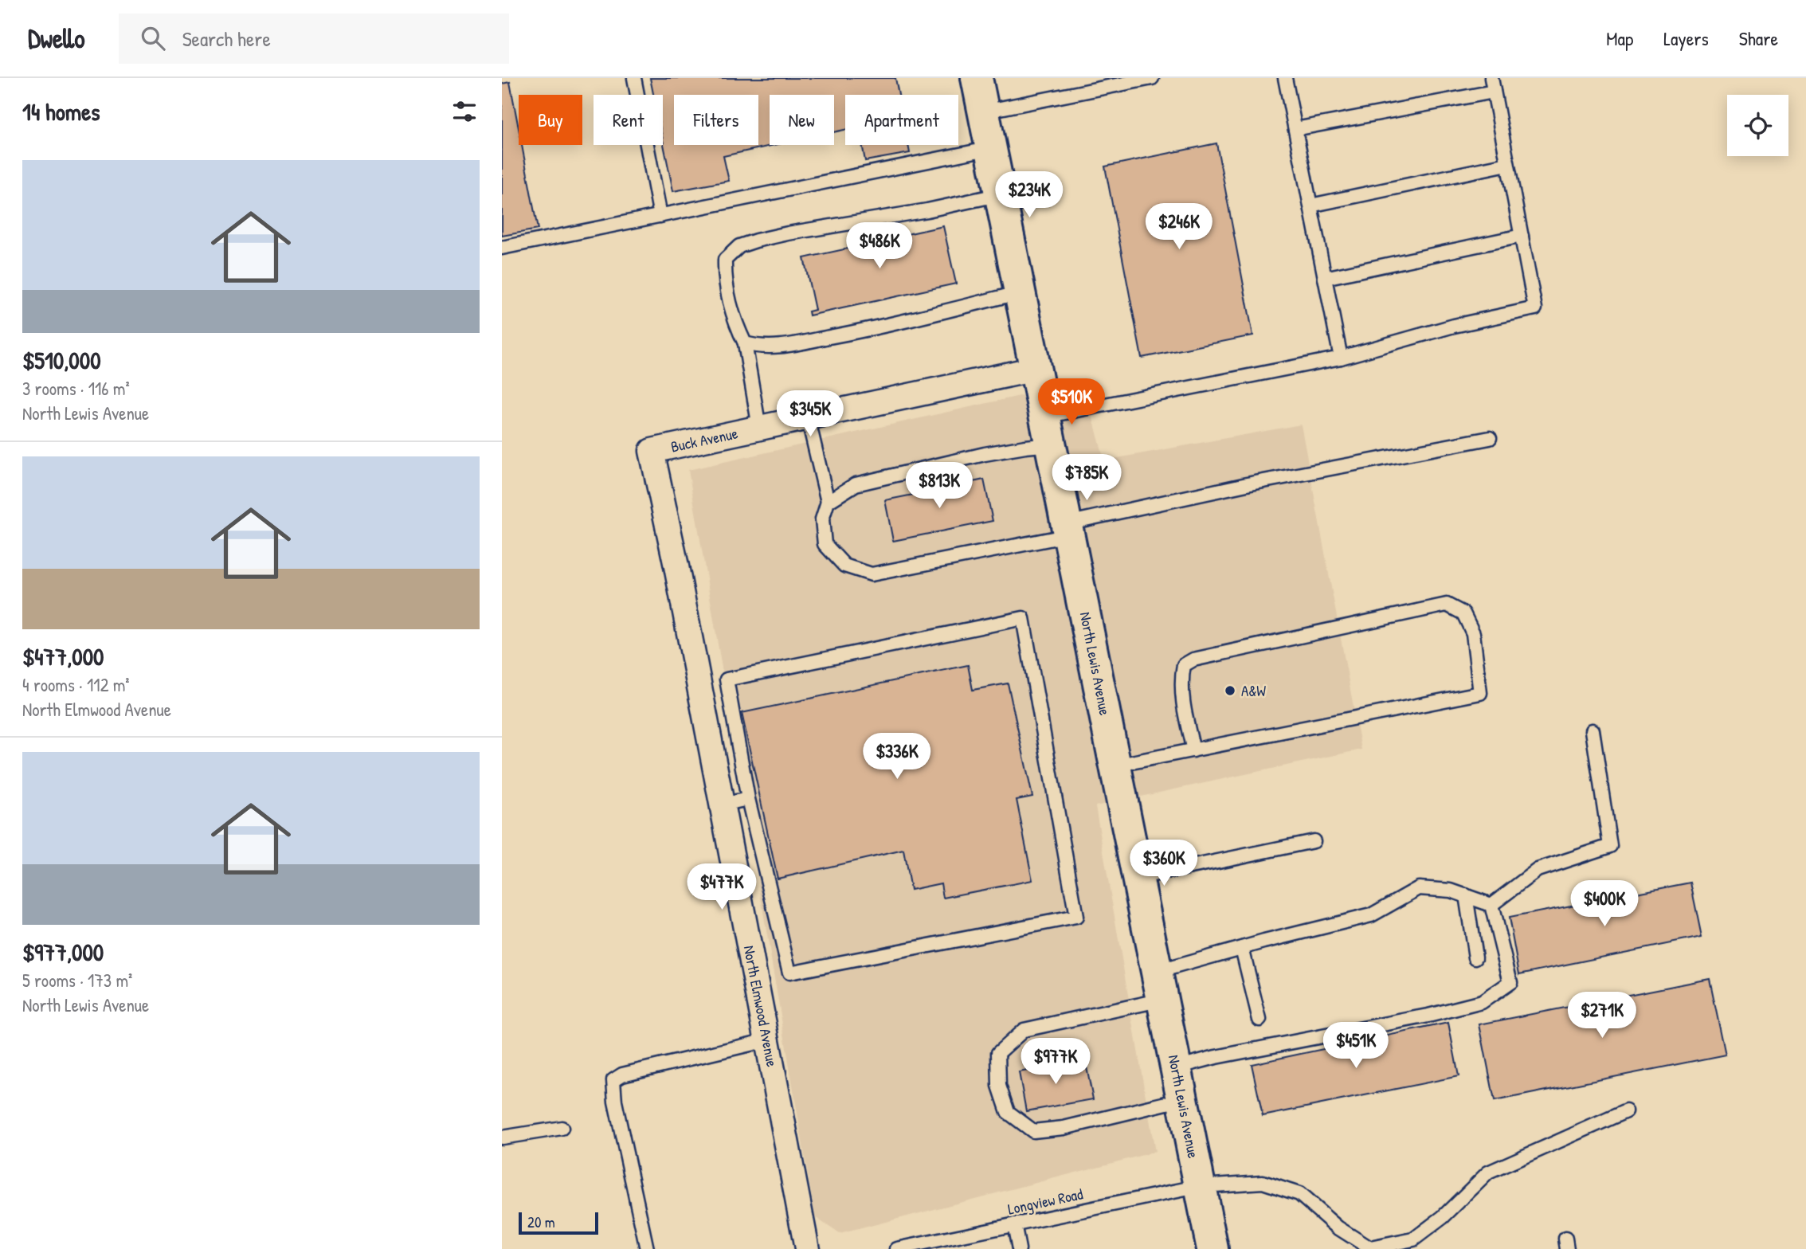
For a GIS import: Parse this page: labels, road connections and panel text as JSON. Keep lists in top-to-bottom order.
{
  "streets": {
    "main road": ["North Lewis Avenue"],
    "street": ["Buck Avenue", "North Elmwood Avenue"],
    "lane": ["Longview Road"]
  },
  "crossings": [
    ["Buck Avenue", "North Lewis Avenue"],
    ["Buck Avenue", "North Elmwood Avenue"],
    ["North Lewis Avenue", "Longview Road"]
  ],
  "places": ["A&W"],
  "scale_bar": "20 m",
  "page": {
    "header": "Dwello",
    "search": "Search here",
    "nav": ["Map", "Layers", "Share"],
    "heading": "14 homes",
    "chip": [
      "Buy",
      "Rent",
      "Filters",
      "New",
      "Apartment"
    ],
    "list": [
      {
        "name": "$510,000",
        "note": "3 rooms · 116 m² · North Lewis Avenue"
      },
      {
        "name": "$477,000",
        "note": "4 rooms · 112 m² · North Elmwood Avenue"
      },
      {
        "name": "$977,000",
        "note": "5 rooms · 173 m² · North Lewis Avenue"
      }
    ],
    "price": [
      "$234K",
      "$246K",
      "$486K",
      "$510K",
      "$345K",
      "$785K",
      "$813K",
      "$336K",
      "$360K",
      "$477K",
      "$400K",
      "$271K",
      "$451K",
      "$977K"
    ],
    "scale": "20 m"
  }
}
